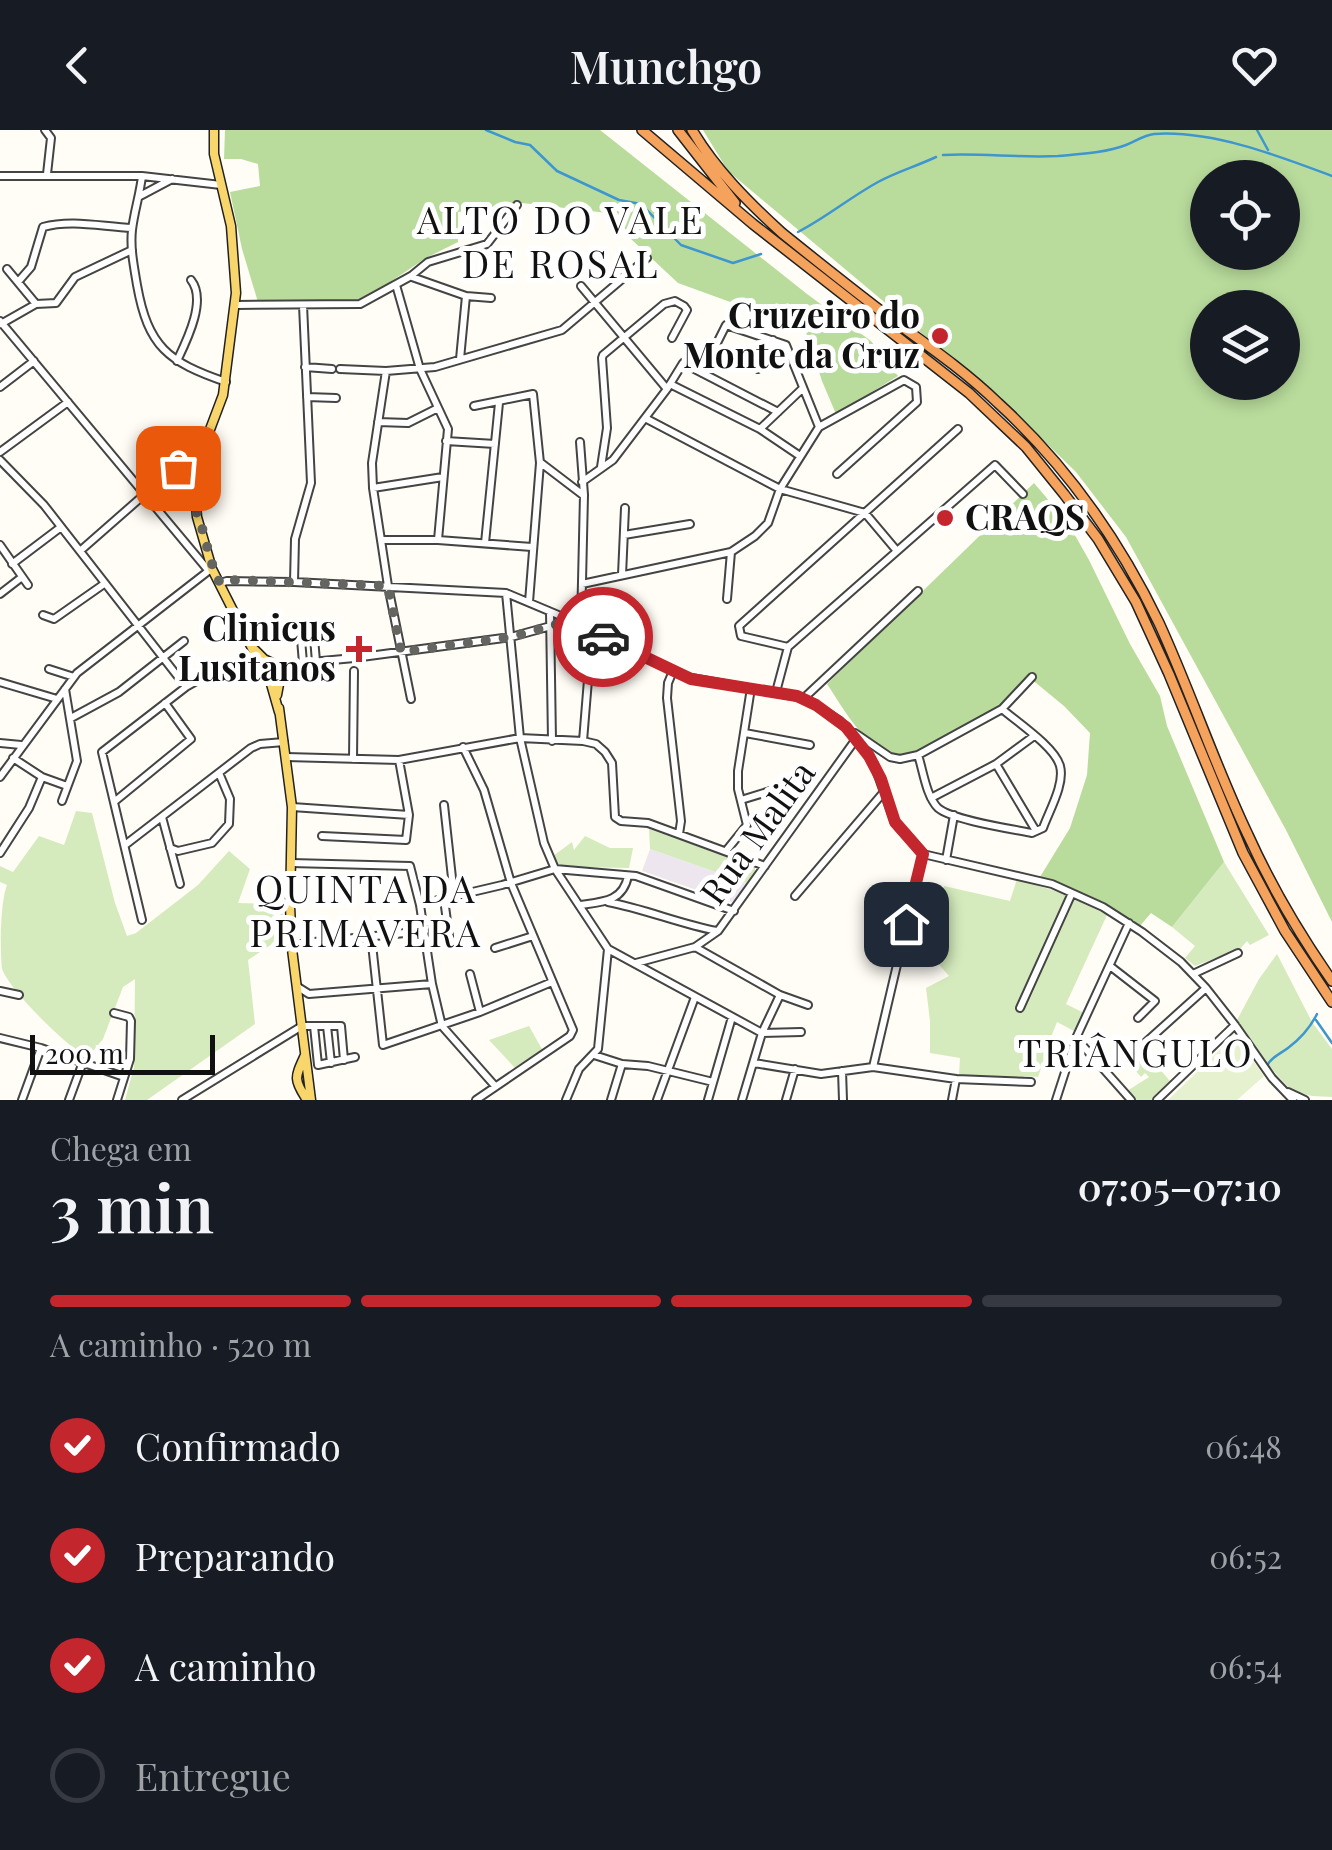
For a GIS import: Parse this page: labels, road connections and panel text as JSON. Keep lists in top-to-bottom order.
{
  "streets": {
    "street": ["Rua Malita"]
  },
  "districts": ["ALTO DO VALE DE ROSAL", "QUINTA DA PRIMAVERA", "TRIÂNGULO"],
  "places": {
    "other": ["Cruzeiro do Monte da Cruz", "CRAQS"],
    "health": ["Clinicus Lusitanos"]
  },
  "scale_bar": "200 m",
  "page": {
    "header": "Munchgo",
    "scale": "200 m",
    "heading": ["3 min", "Chega em", "07:05–07:10"],
    "bar": "A caminho · 520 m",
    "list": [
      ["Confirmado", "06:48"],
      ["Preparando", "06:52"],
      ["A caminho", "06:54"],
      "Entregue"
    ]
  }
}
